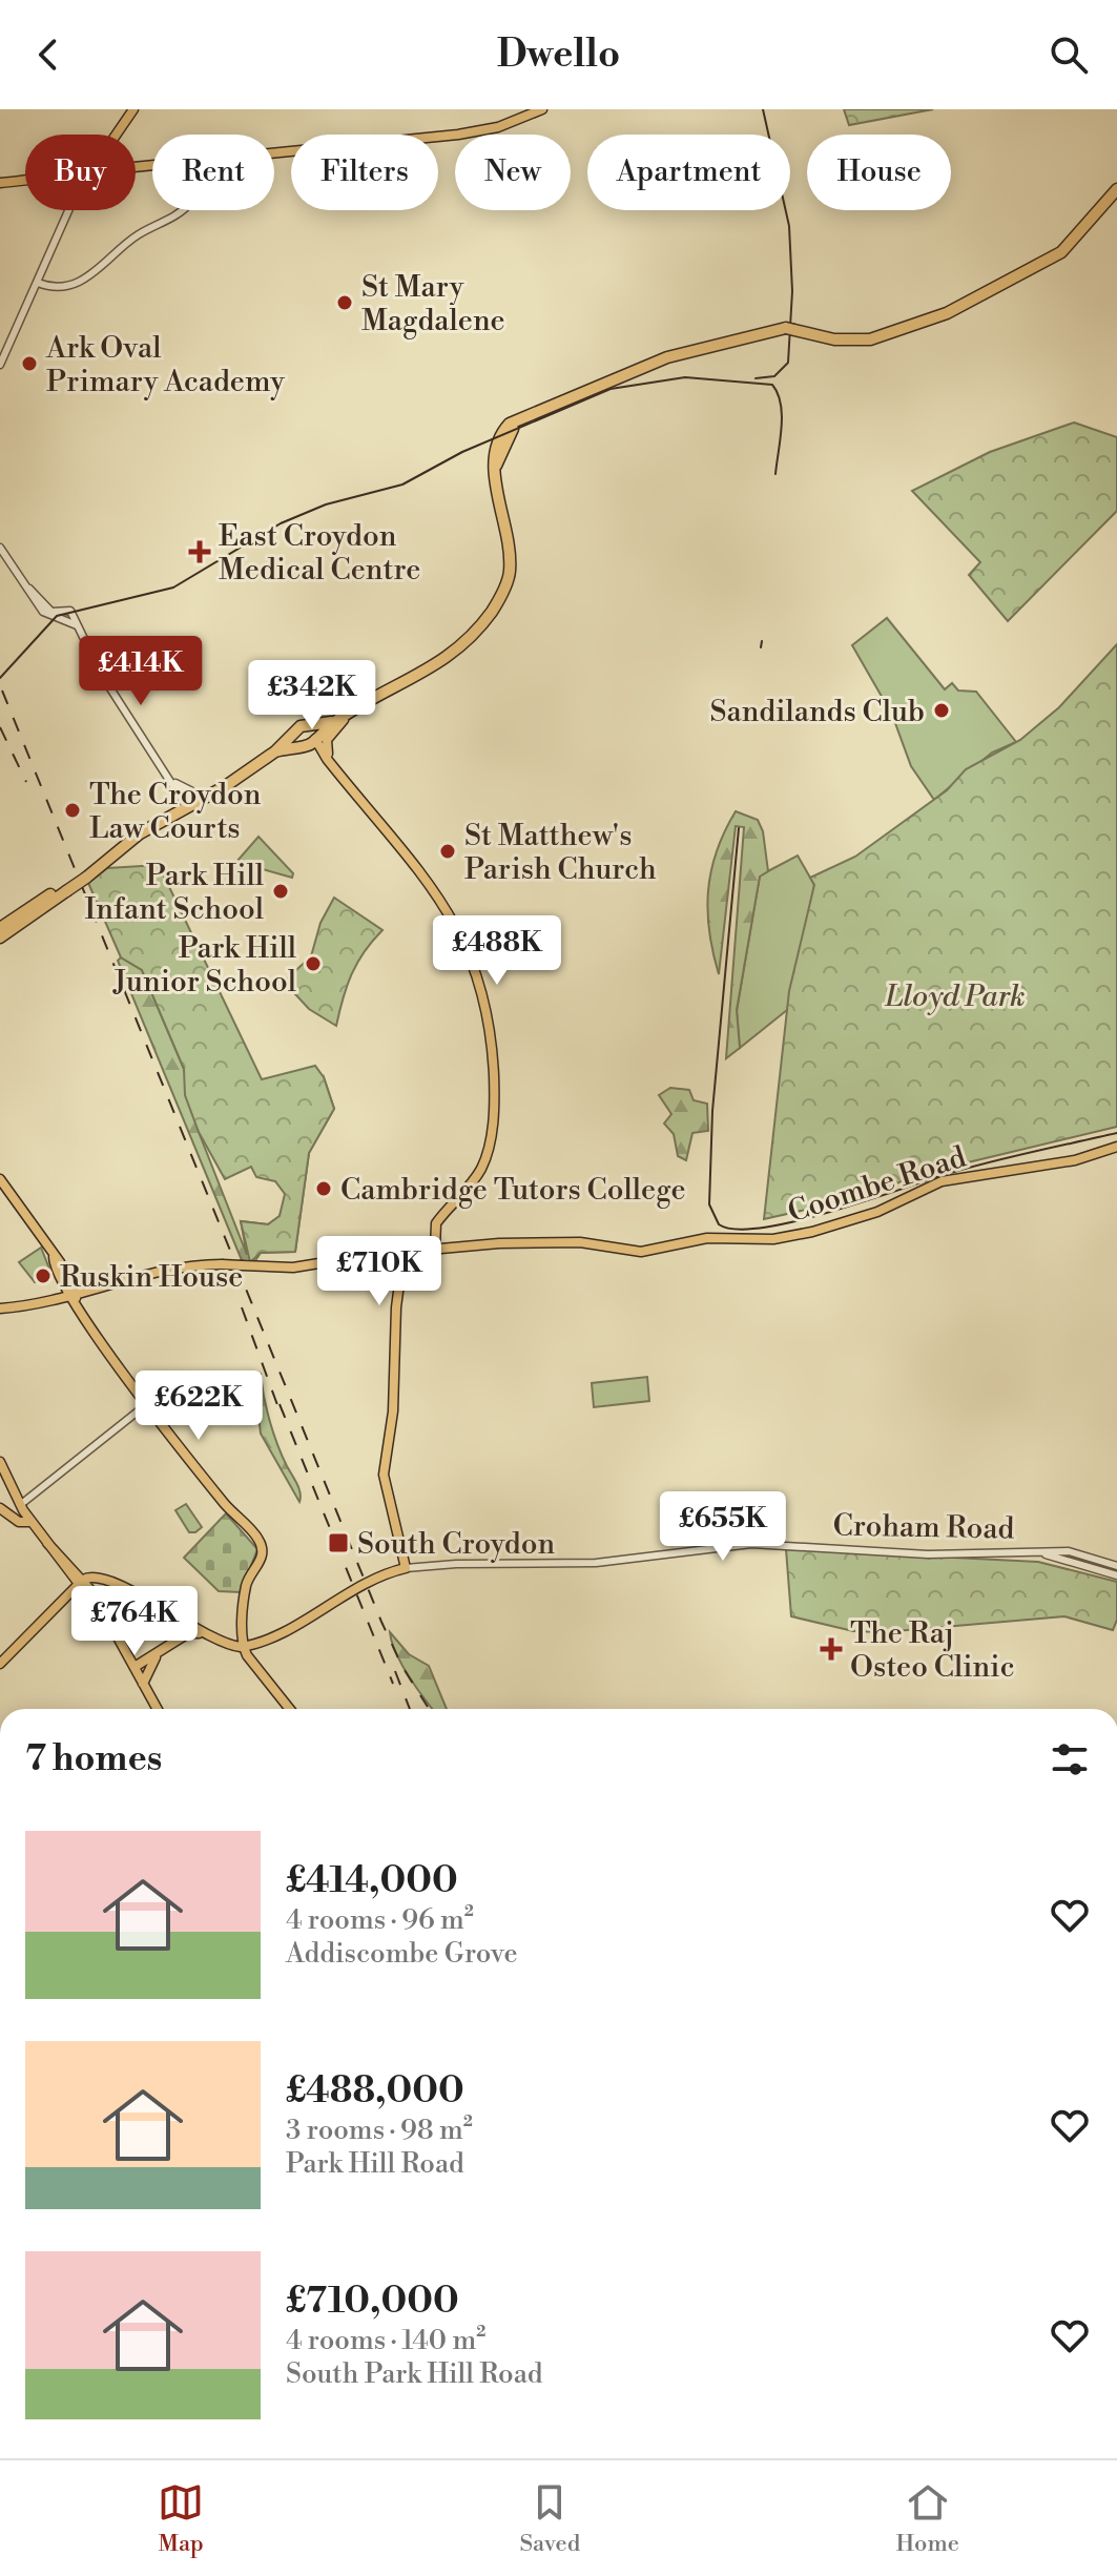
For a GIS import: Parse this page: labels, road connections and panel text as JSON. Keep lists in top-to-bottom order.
{
  "streets": {
    "main road": ["Coombe Road", "Croham Road"]
  },
  "parks": ["Lloyd Park"],
  "places": {
    "other": [
      "St Mary Magdalene",
      "Ark Oval Primary Academy",
      "Sandilands Club",
      "The Croydon Law Courts",
      "St Matthew's Parish Church",
      "Park Hill Infant School",
      "Park Hill Junior School",
      "Cambridge Tutors College",
      "Ruskin House"
    ],
    "health": ["East Croydon Medical Centre", "The Raj Osteo Clinic"],
    "transit": ["South Croydon"]
  },
  "page": {
    "header": "Dwello",
    "chip": [
      "Buy",
      "Rent",
      "Filters",
      "New",
      "Apartment",
      "House"
    ],
    "price": [
      "£414K",
      "£342K",
      "£488K",
      "£710K",
      "£622K",
      "£655K",
      "£764K"
    ],
    "heading": "7 homes",
    "list": [
      {
        "name": "£414,000",
        "note": "4 rooms · 96 m² · Addiscombe Grove"
      },
      {
        "name": "£488,000",
        "note": "3 rooms · 98 m² · Park Hill Road"
      },
      {
        "name": "£710,000",
        "note": "4 rooms · 140 m² · South Park Hill Road"
      }
    ],
    "tabs": ["Map", "Saved", "Home"]
  }
}
